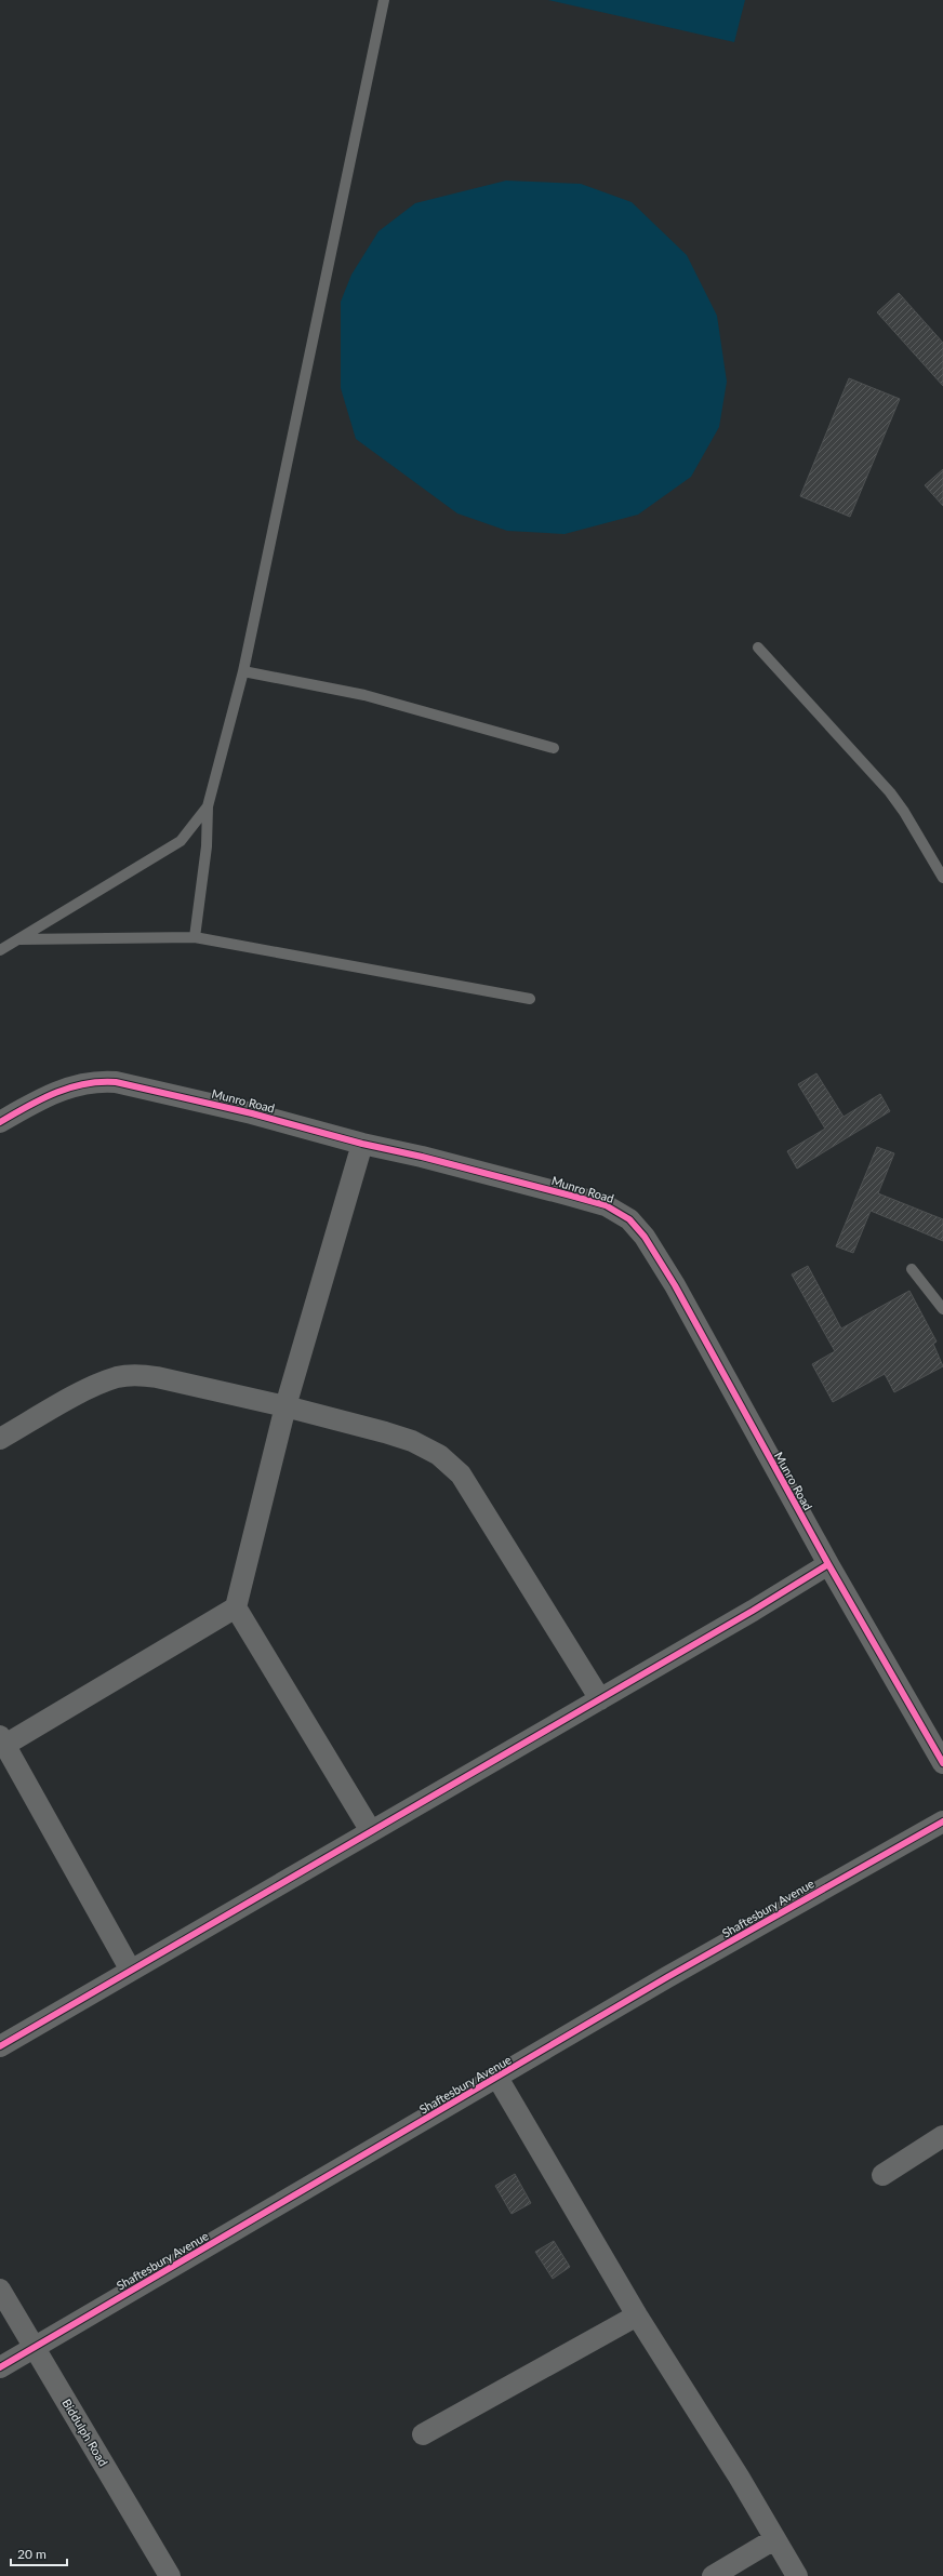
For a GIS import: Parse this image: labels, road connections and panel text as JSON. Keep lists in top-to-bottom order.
{
  "streets": {
    "street": ["Munro Road", "Shaftesbury Avenue", "Biddulph Road"]
  },
  "crossings": [
    ["Shaftesbury Avenue", "Biddulph Road"]
  ],
  "scale_bar": "20 m"
}
